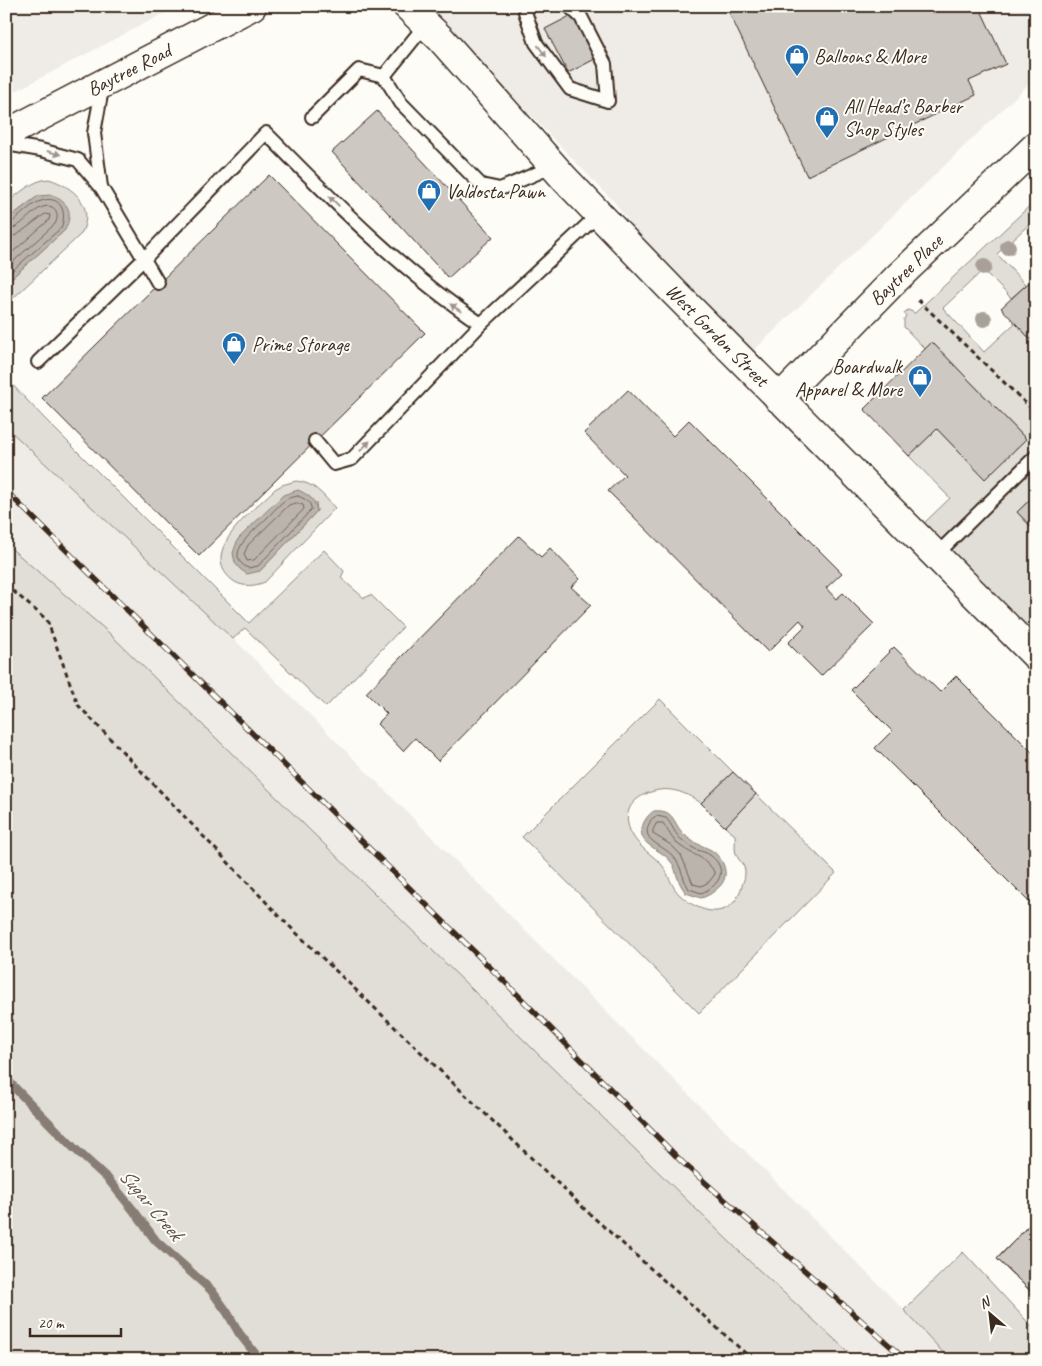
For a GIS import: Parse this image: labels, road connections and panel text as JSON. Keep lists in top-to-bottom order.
{
  "streets": {
    "street": ["Baytree Road", "Baytree Place", "West Gordon Street"]
  },
  "crossings": [
    ["Baytree Place", "West Gordon Street"]
  ],
  "water": ["Sugar Creek"],
  "places": {
    "shop": [
      "Balloons & More",
      "All Head’s Barber Shop Styles",
      "Valdosta Pawn",
      "Prime Storage",
      "Boardwalk Apparel & More"
    ]
  },
  "scale_bar": "20 m",
  "north": "top left"
}
